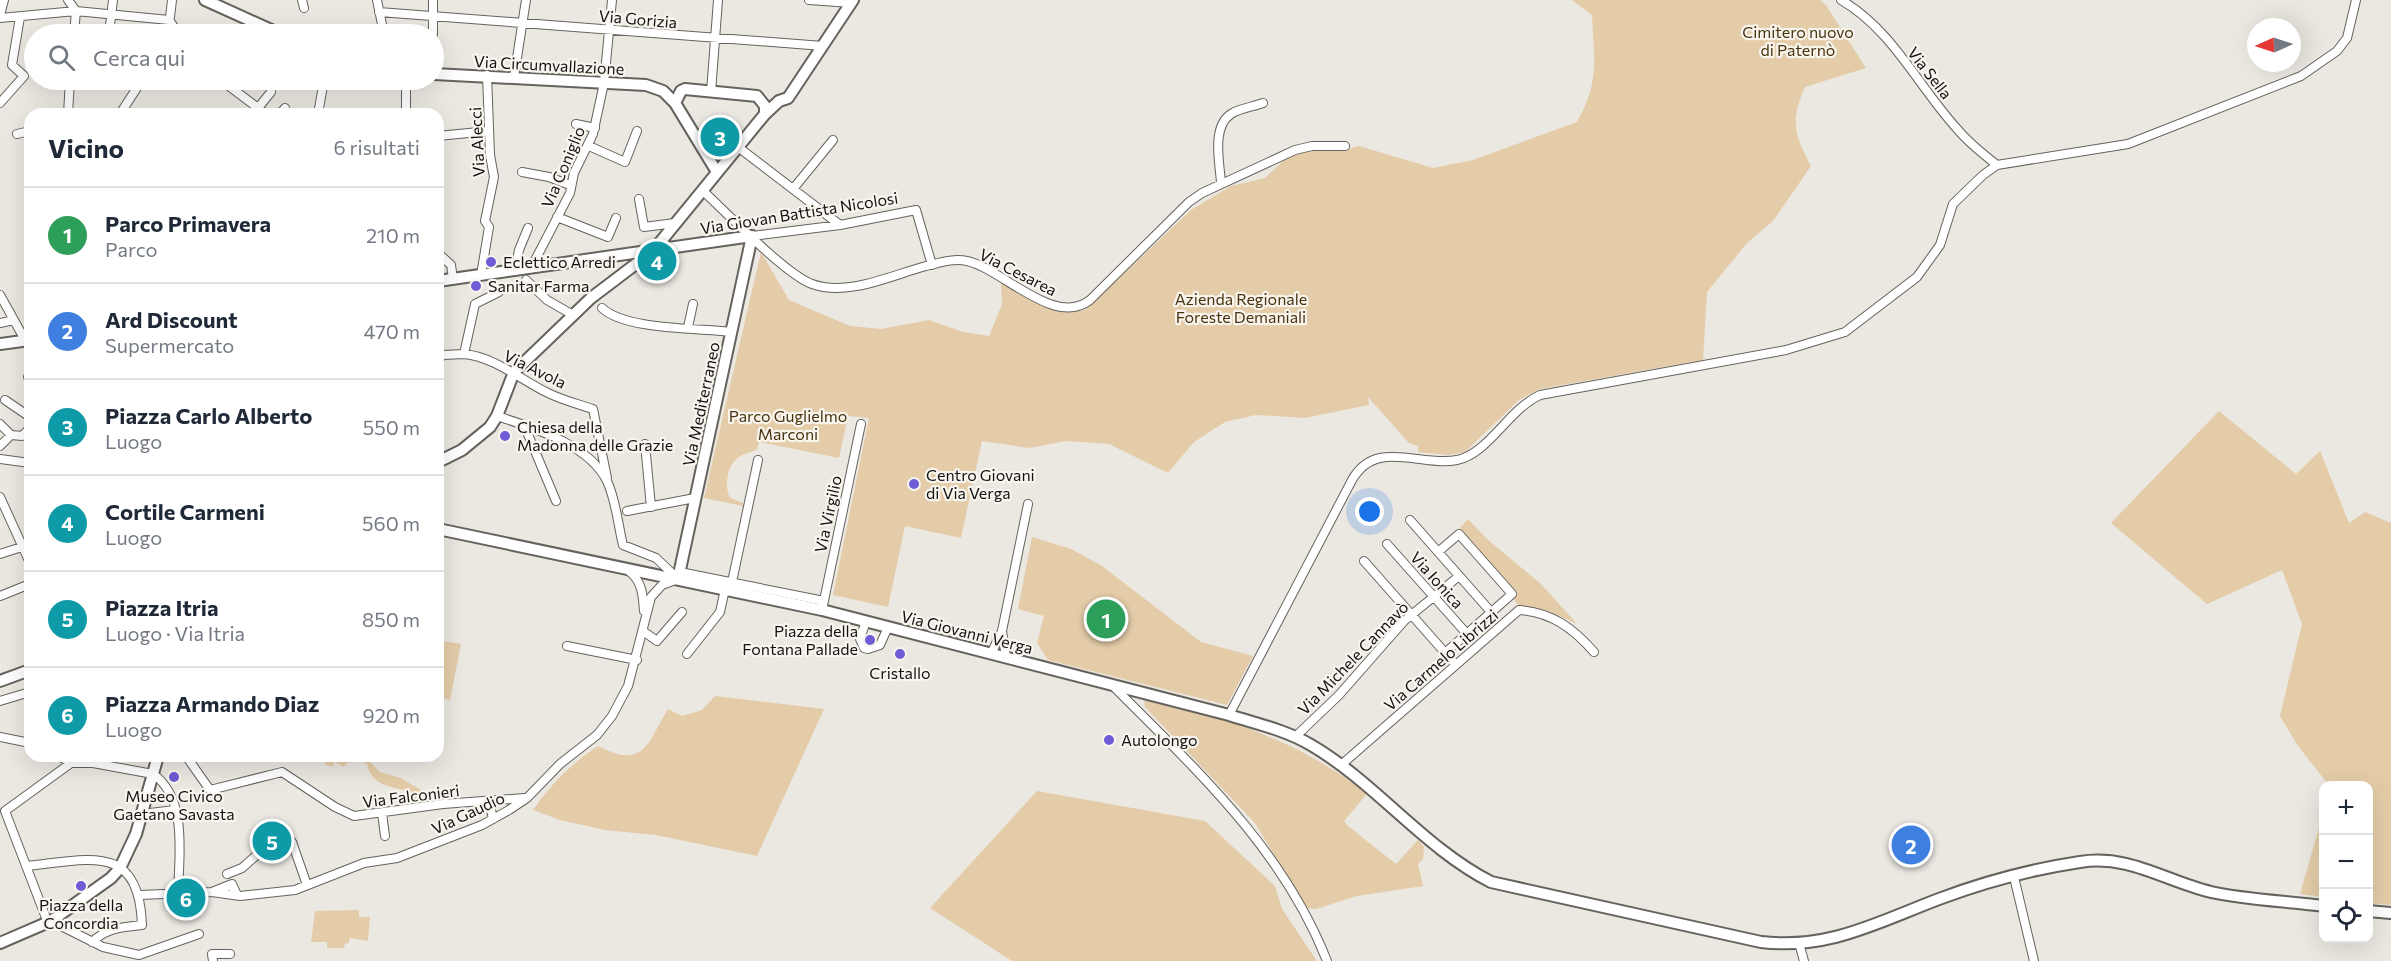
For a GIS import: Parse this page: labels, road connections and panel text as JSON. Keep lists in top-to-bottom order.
{
  "streets": {
    "street": [
      "Via Gorizia",
      "Via Circumvallazione",
      "Via Sella",
      "Via Alecci",
      "Via Coniglio",
      "Via Giovan Battista Nicolosi",
      "Via Cesarea",
      "Via Avola",
      "Via Mediterraneo",
      "Via Virgilio",
      "Via Ionica",
      "Via Giovanni Verga",
      "Via Michele Cannavò",
      "Via Carmelo Librizzi",
      "Via Falconieri",
      "Via Gaudio"
    ]
  },
  "crossings": [
    ["Via Gorizia", "Via Coniglio"],
    ["Via Circumvallazione", "Via Alecci"],
    ["Via Circumvallazione", "Via Coniglio"],
    ["Via Alecci", "Via Giovan Battista Nicolosi"],
    ["Via Coniglio", "Via Giovan Battista Nicolosi"],
    ["Via Giovan Battista Nicolosi", "Via Cesarea"],
    ["Via Giovan Battista Nicolosi", "Via Mediterraneo"],
    ["Via Cesarea", "Via Mediterraneo"],
    ["Via Mediterraneo", "Via Giovanni Verga"],
    ["Via Virgilio", "Via Giovanni Verga"],
    ["Via Ionica", "Via Michele Cannavò"],
    ["Via Giovanni Verga", "Via Michele Cannavò"],
    ["Via Giovanni Verga", "Via Carmelo Librizzi"],
    ["Via Falconieri", "Via Gaudio"]
  ],
  "parks": ["Cimitero nuovo di Paternò", "Azienda Regionale Foreste Demaniali", "Parco Guglielmo Marconi"],
  "places": [
    "Eclettico Arredi",
    "Sanitar Farma",
    "Chiesa della Madonna delle Grazie",
    "Centro Giovani di Via Verga",
    "Piazza della Fontana Pallade",
    "Cristallo",
    "Autolongo",
    "Museo Civico Gaetano Savasta",
    "Piazza della Concordia"
  ],
  "north": "left",
  "page": {
    "search": "Cerca qui",
    "heading": ["Vicino", "6 risultati"],
    "pins": [
      "3",
      "4",
      "1",
      "5",
      "2",
      "6"
    ],
    "list": [
      {
        "mark": "1",
        "name": "Parco Primavera",
        "note": "Parco",
        "value": "210 m"
      },
      {
        "mark": "2",
        "name": "Ard Discount",
        "note": "Supermercato",
        "value": "470 m"
      },
      {
        "mark": "3",
        "name": "Piazza Carlo Alberto",
        "note": "Luogo",
        "value": "550 m"
      },
      {
        "mark": "4",
        "name": "Cortile Carmeni",
        "note": "Luogo",
        "value": "560 m"
      },
      {
        "mark": "5",
        "name": "Piazza Itria",
        "note": "Luogo · Via Itria",
        "value": "850 m"
      },
      {
        "mark": "6",
        "name": "Piazza Armando Diaz",
        "note": "Luogo",
        "value": "920 m"
      }
    ],
    "map_buttons": ["+", "−"]
  }
}
